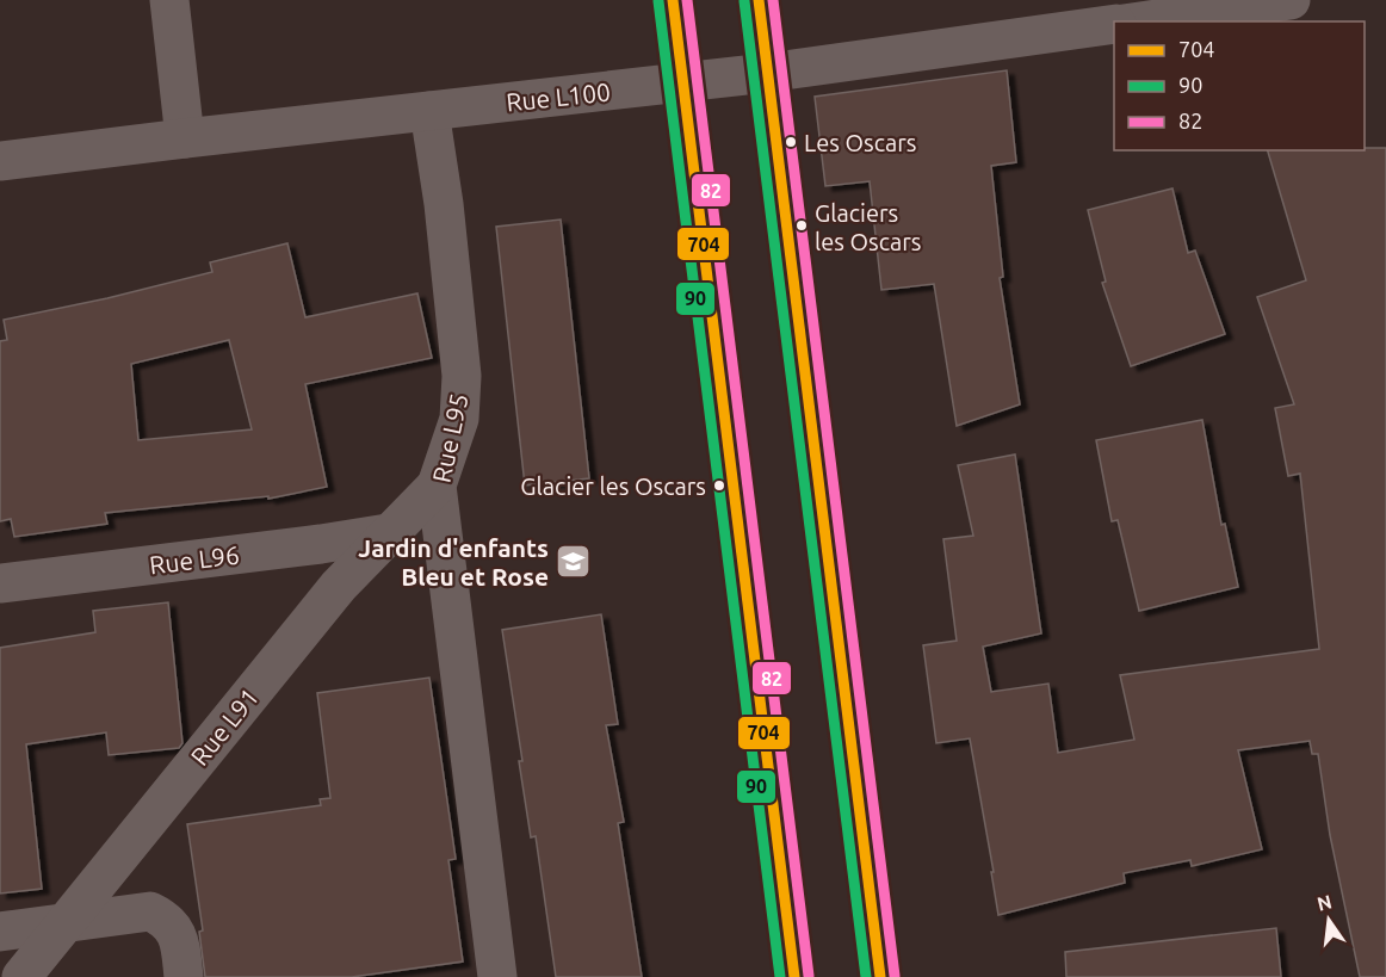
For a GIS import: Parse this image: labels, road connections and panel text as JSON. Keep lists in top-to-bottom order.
{
  "streets": {
    "street": [
      "Rue L100",
      "Rue L95",
      "Rue L96",
      "Rue L91"
    ]
  },
  "crossings": [
    ["Rue L100", "Rue L95"],
    ["Rue L95", "Rue L91"],
    ["Rue L96", "Rue L91"]
  ],
  "places": {
    "other": ["Les Oscars", "Glaciers les Oscars", "Glacier les Oscars"],
    "school or university": ["Jardin d'enfants Bleu et Rose"]
  },
  "lines": ["transit line 704", "transit line 82", "transit line 90"],
  "legend": ["704", "90", "82"],
  "north": "top"
}
